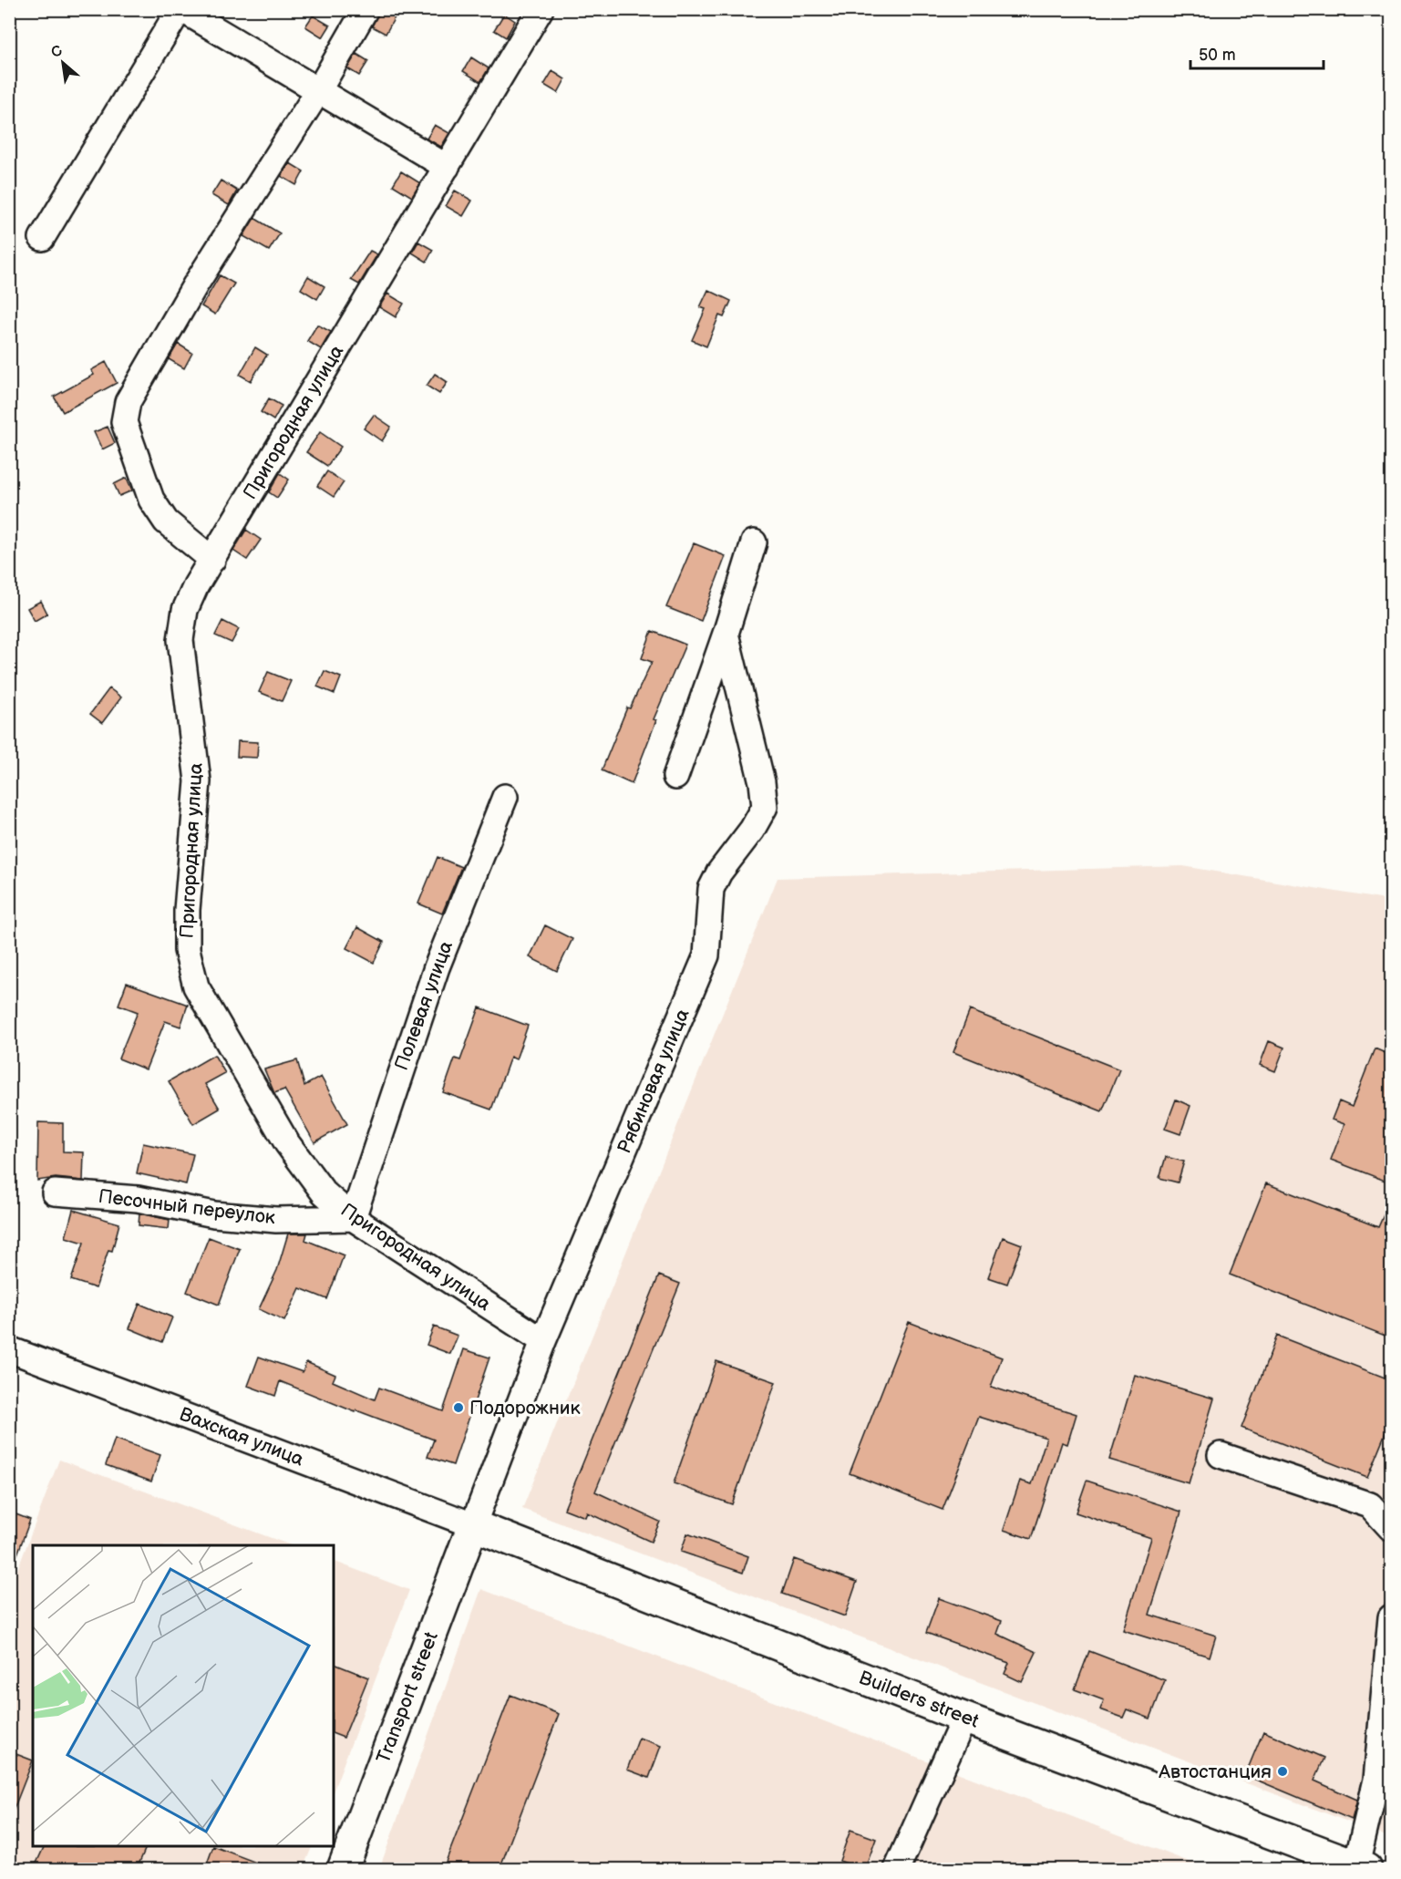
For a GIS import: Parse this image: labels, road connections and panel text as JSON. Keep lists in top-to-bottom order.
{
  "streets": {
    "main road": ["Transport street", "Builders street"],
    "street": [
      "Пригородная улица",
      "Полевая улица",
      "Рябиновая улица",
      "Песочный переулок",
      "Вахская улица"
    ]
  },
  "crossings": [
    ["Пригородная улица", "Полевая улица"],
    ["Пригородная улица", "Рябиновая улица"],
    ["Пригородная улица", "Песочный переулок"],
    ["Полевая улица", "Песочный переулок"],
    ["Рябиновая улица", "Вахская улица"],
    ["Рябиновая улица", "Transport street"],
    ["Рябиновая улица", "Builders street"],
    ["Вахская улица", "Transport street"],
    ["Вахская улица", "Builders street"],
    ["Transport street", "Builders street"]
  ],
  "places": ["Подорожник", "Автостанция"],
  "scale_bar": "50 m",
  "north": "top left"
}
